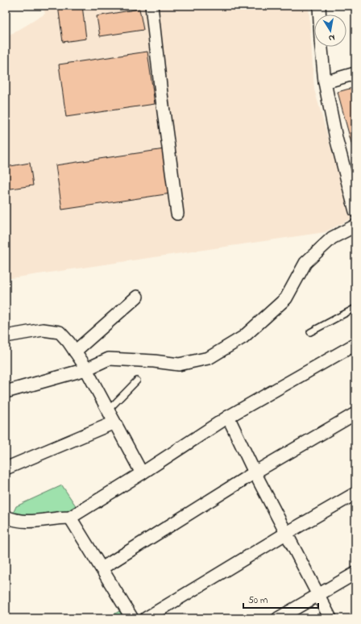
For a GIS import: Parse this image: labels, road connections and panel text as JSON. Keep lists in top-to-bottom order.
{
  "scale_bar": "50 m",
  "north": "bottom"
}
